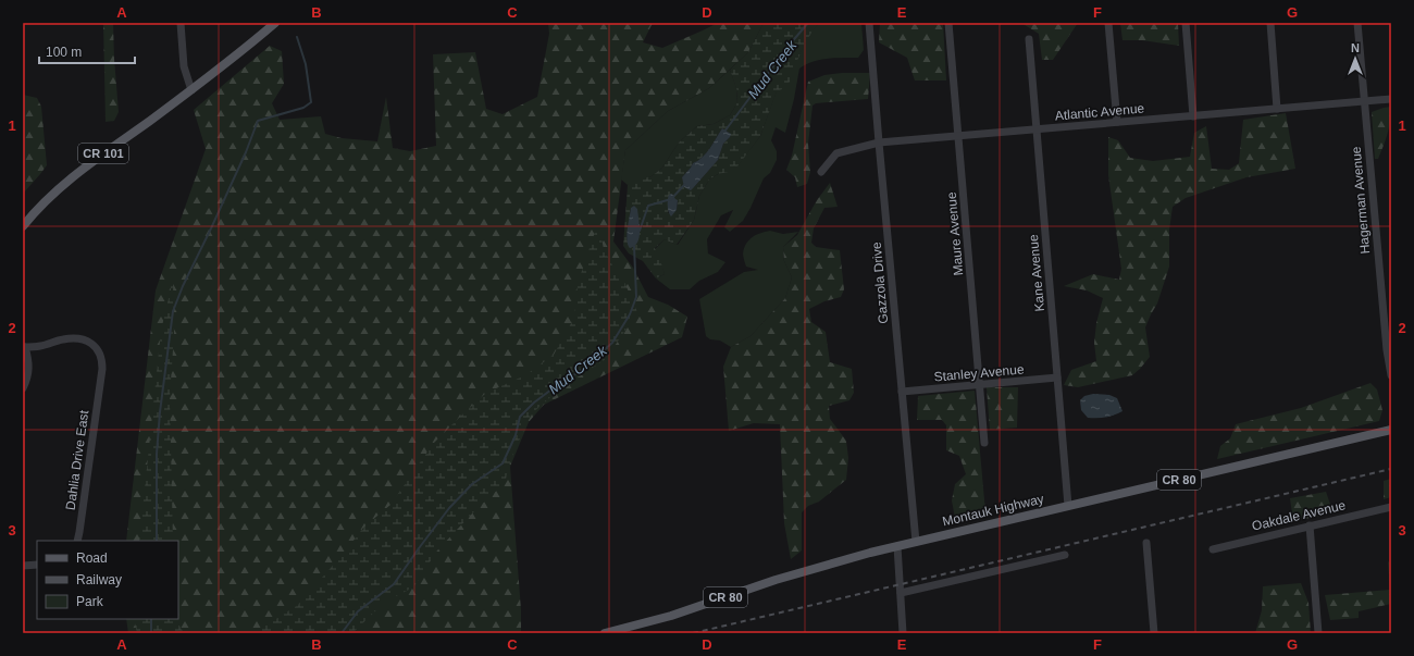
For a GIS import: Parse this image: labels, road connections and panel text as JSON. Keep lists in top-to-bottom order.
{
  "streets": {
    "main road": ["CR 101", "CR 80", "Montauk Highway"],
    "street": [
      "Atlantic Avenue",
      "Hagerman Avenue",
      "Maure Avenue",
      "Kane Avenue",
      "Gazzola Drive",
      "Stanley Avenue",
      "Dahlia Drive East",
      "Oakdale Avenue"
    ]
  },
  "crossings": [
    ["Atlantic Avenue", "Hagerman Avenue"],
    ["Atlantic Avenue", "Maure Avenue"],
    ["Atlantic Avenue", "Kane Avenue"],
    ["Atlantic Avenue", "Gazzola Drive"],
    ["Maure Avenue", "Stanley Avenue"],
    ["Kane Avenue", "Stanley Avenue"],
    ["Kane Avenue", "Montauk Highway"],
    ["Gazzola Drive", "Stanley Avenue"],
    ["Gazzola Drive", "Montauk Highway"]
  ],
  "water": ["Mud Creek"],
  "legend": ["Road", "Railway", "Park"],
  "scale_bar": "100 m",
  "north": "top",
  "grid": {
    "columns": [
      "A",
      "B",
      "C",
      "D",
      "E",
      "F",
      "G"
    ],
    "rows": ["1", "2", "3"]
  }
}
